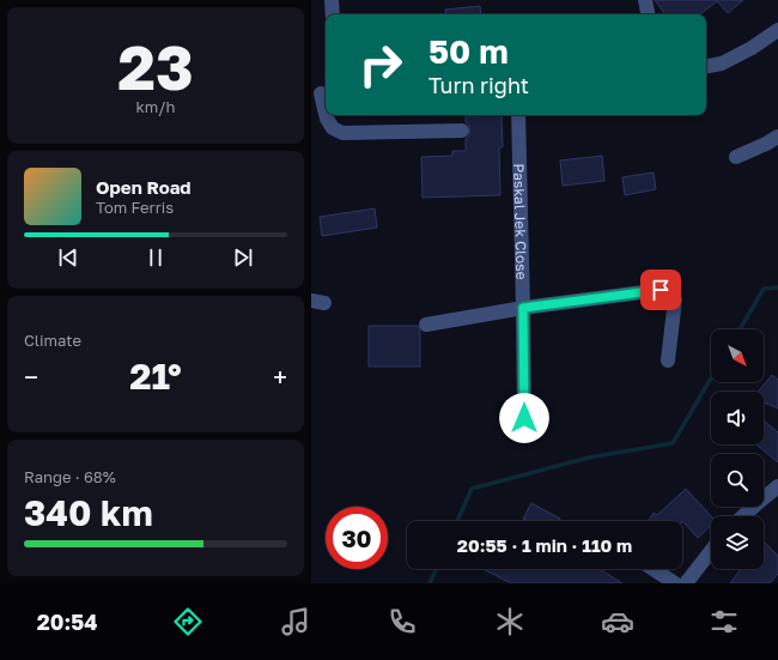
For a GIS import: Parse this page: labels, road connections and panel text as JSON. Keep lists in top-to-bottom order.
{
  "streets": {
    "street": ["Paskal Jek Close"]
  },
  "north": "bottom right",
  "page": {
    "tile": [
      ["23", "km/h"],
      "Climate",
      ["Range · 68%", "340 km"]
    ],
    "turn": ["50 m", "Turn right"],
    "song": ["Open Road", "Tom Ferris"],
    "heat": ["−", "21°", "+"],
    "limit": "30",
    "trip": "20:55 · 1 min · 110 m",
    "tabs": "20:54"
  }
}
